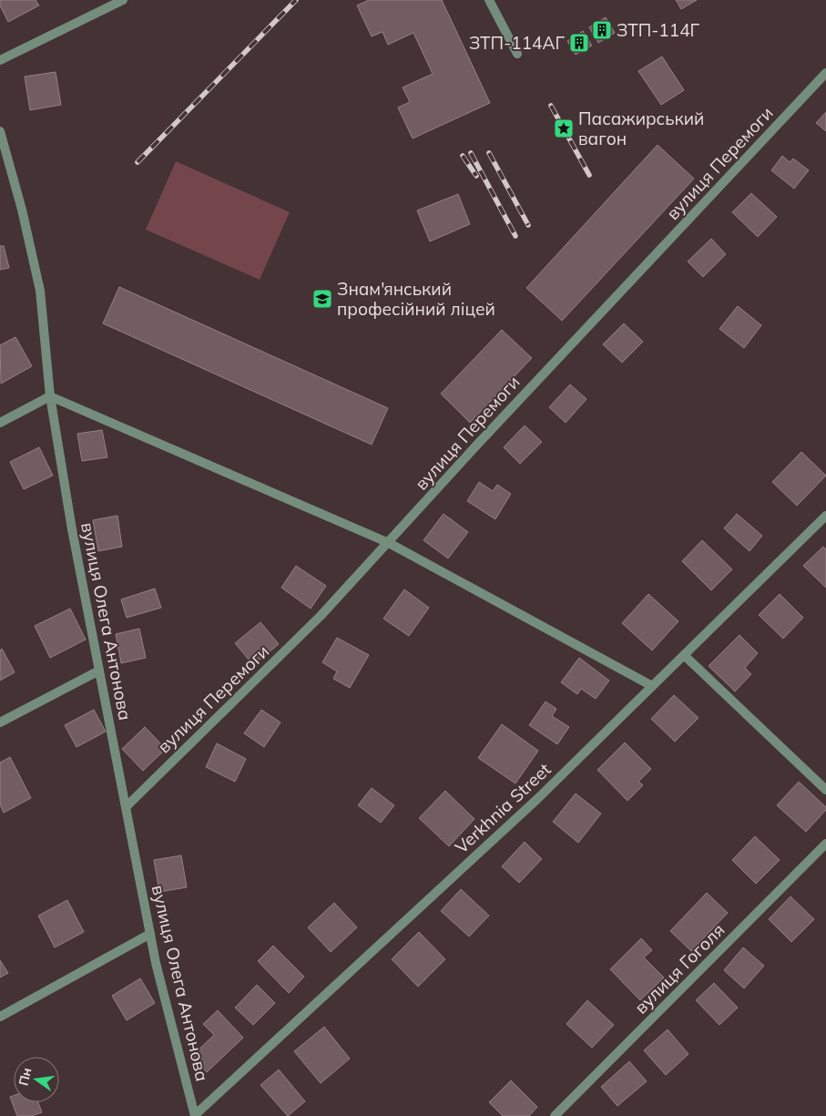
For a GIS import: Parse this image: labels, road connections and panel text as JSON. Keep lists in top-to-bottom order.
{
  "streets": {
    "street": [
      "вулиця Перемоги",
      "вулиця Олега Антонова",
      "Verkhnia Street",
      "вулиця Гоголя"
    ]
  },
  "crossings": [
    ["вулиця Перемоги", "вулиця Олега Антонова"],
    ["вулиця Олега Антонова", "Verkhnia Street"]
  ],
  "places": {
    "building": ["ЗТП-114Г", "ЗТП-114АГ"],
    "place": ["Пасажирський вагон"],
    "school or university": ["Знам'янський професійний ліцей"]
  },
  "north": "left"
}
